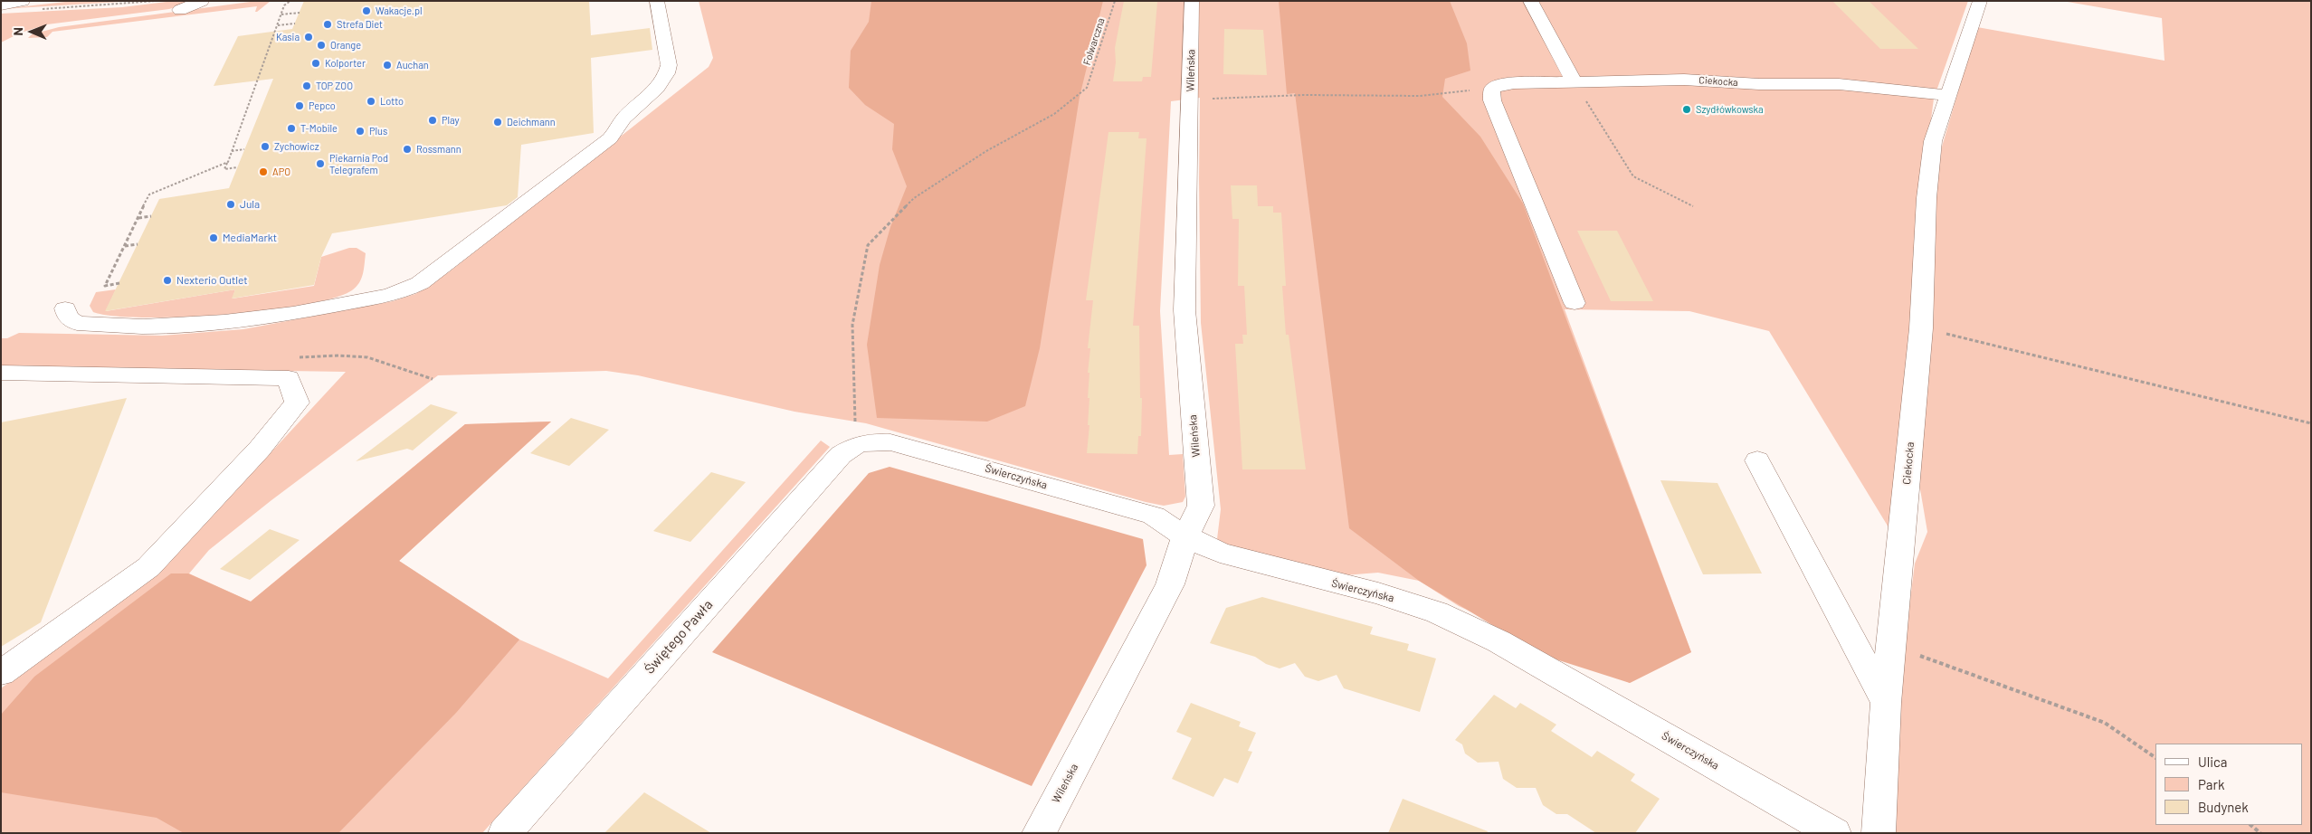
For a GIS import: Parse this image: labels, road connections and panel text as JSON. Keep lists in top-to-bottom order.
{
  "streets": {
    "street": [
      "Wileńska",
      "Ciekocka",
      "Świerczyńska",
      "Świętego Pawła"
    ],
    "path": ["Folwarczna"]
  },
  "crossings": [
    ["Folwarczna", "Świerczyńska"],
    ["Folwarczna", "Świętego Pawła"],
    ["Wileńska", "Świerczyńska"],
    ["Świerczyńska", "Świętego Pawła"]
  ],
  "places": [
    "Wakacje.pl",
    "Strefa Diet",
    "Kasia",
    "Orange",
    "Kolporter",
    "Auchan",
    "TOP ZOO",
    "Lotto",
    "Pepco",
    "Szydłówkowska",
    "Play",
    "Deichmann",
    "T-Mobile",
    "Plus",
    "Zychowicz",
    "Rossmann",
    "Piekarnia Pod Telegrafem",
    "APO",
    "Jula",
    "MediaMarkt",
    "Nexterio Outlet"
  ],
  "legend": ["Ulica", "Park", "Budynek"],
  "north": "left"
}
